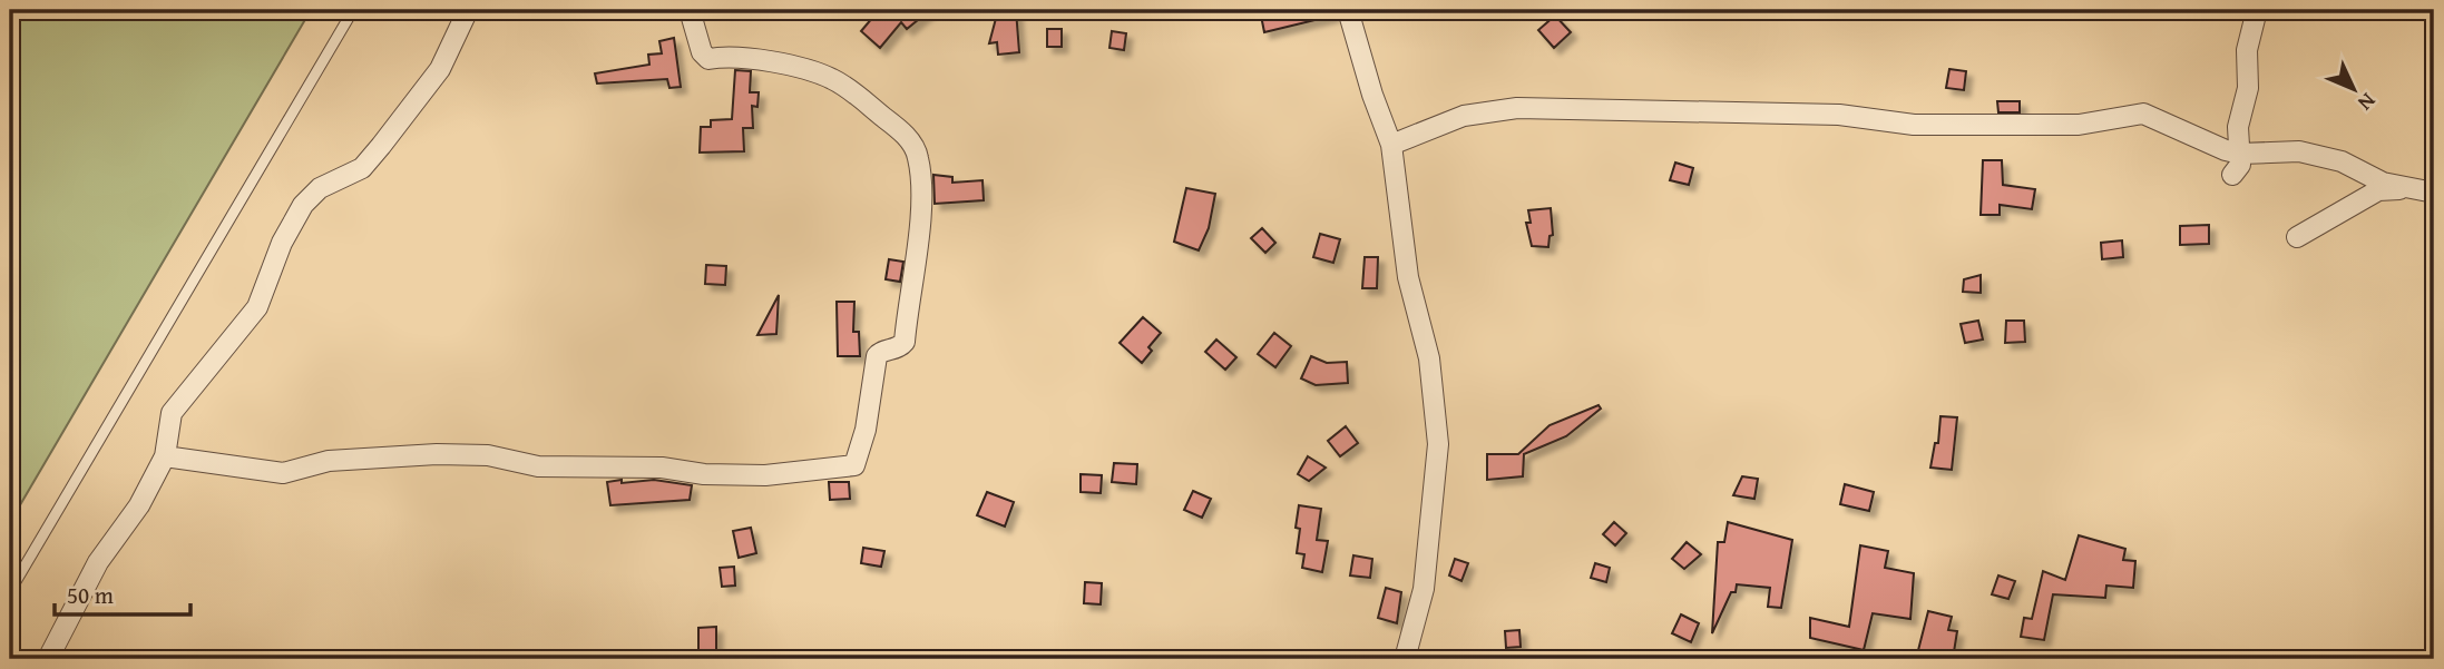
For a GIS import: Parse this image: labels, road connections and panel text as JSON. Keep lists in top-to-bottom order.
{
  "scale_bar": "50 m",
  "north": "bottom right"
}
